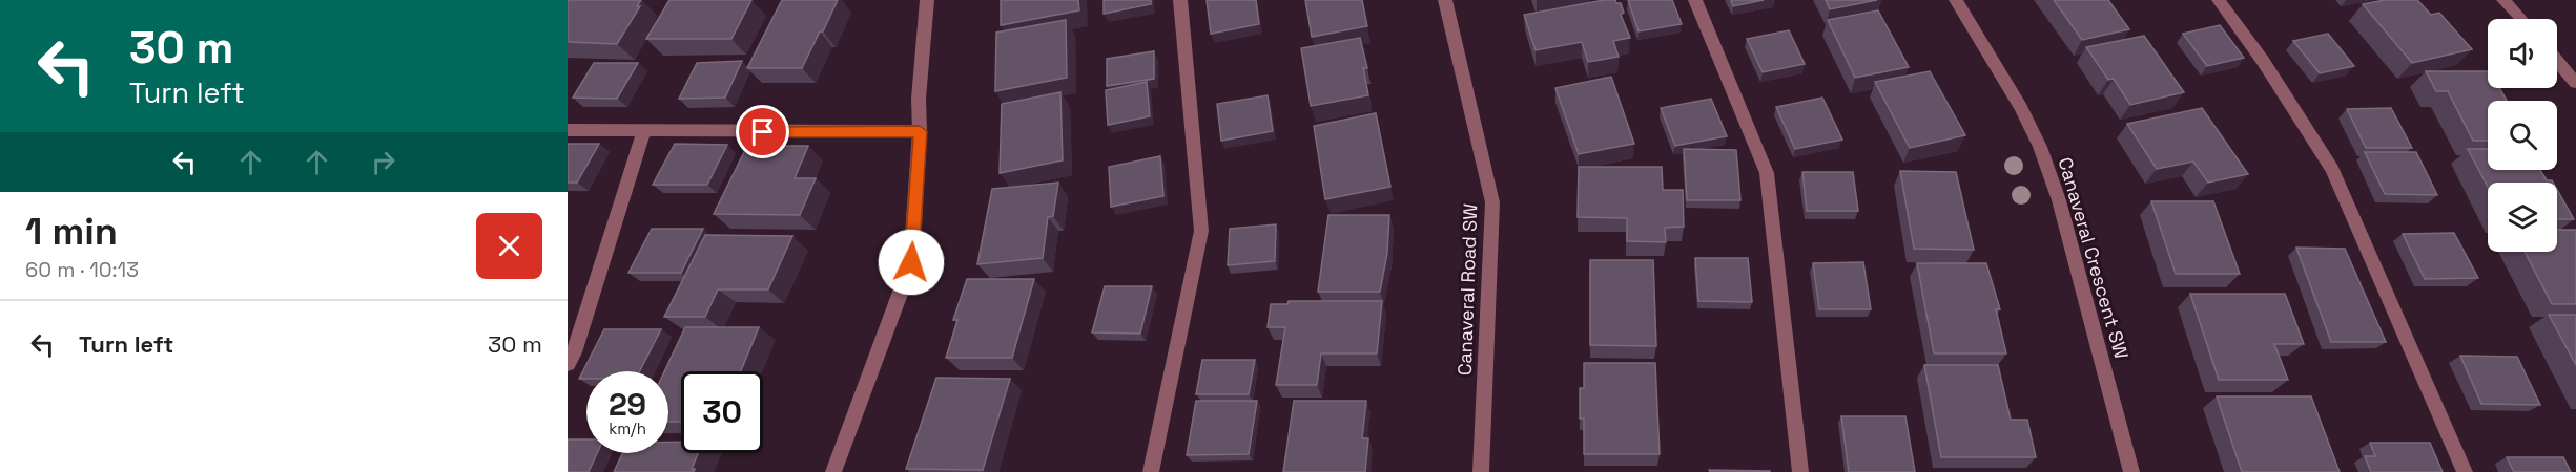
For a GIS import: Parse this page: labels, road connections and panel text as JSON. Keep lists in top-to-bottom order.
{
  "streets": {
    "street": ["Canaveral Crescent SW", "Canaveral Road SW"]
  },
  "page": {
    "turn": ["30 m", "Turn left"],
    "heading": ["1 min", "60 m · 10:13"],
    "list": [
      {
        "name": "Turn left",
        "value": "30 m"
      }
    ],
    "speed": "29 km/h",
    "limit": "30"
  }
}
